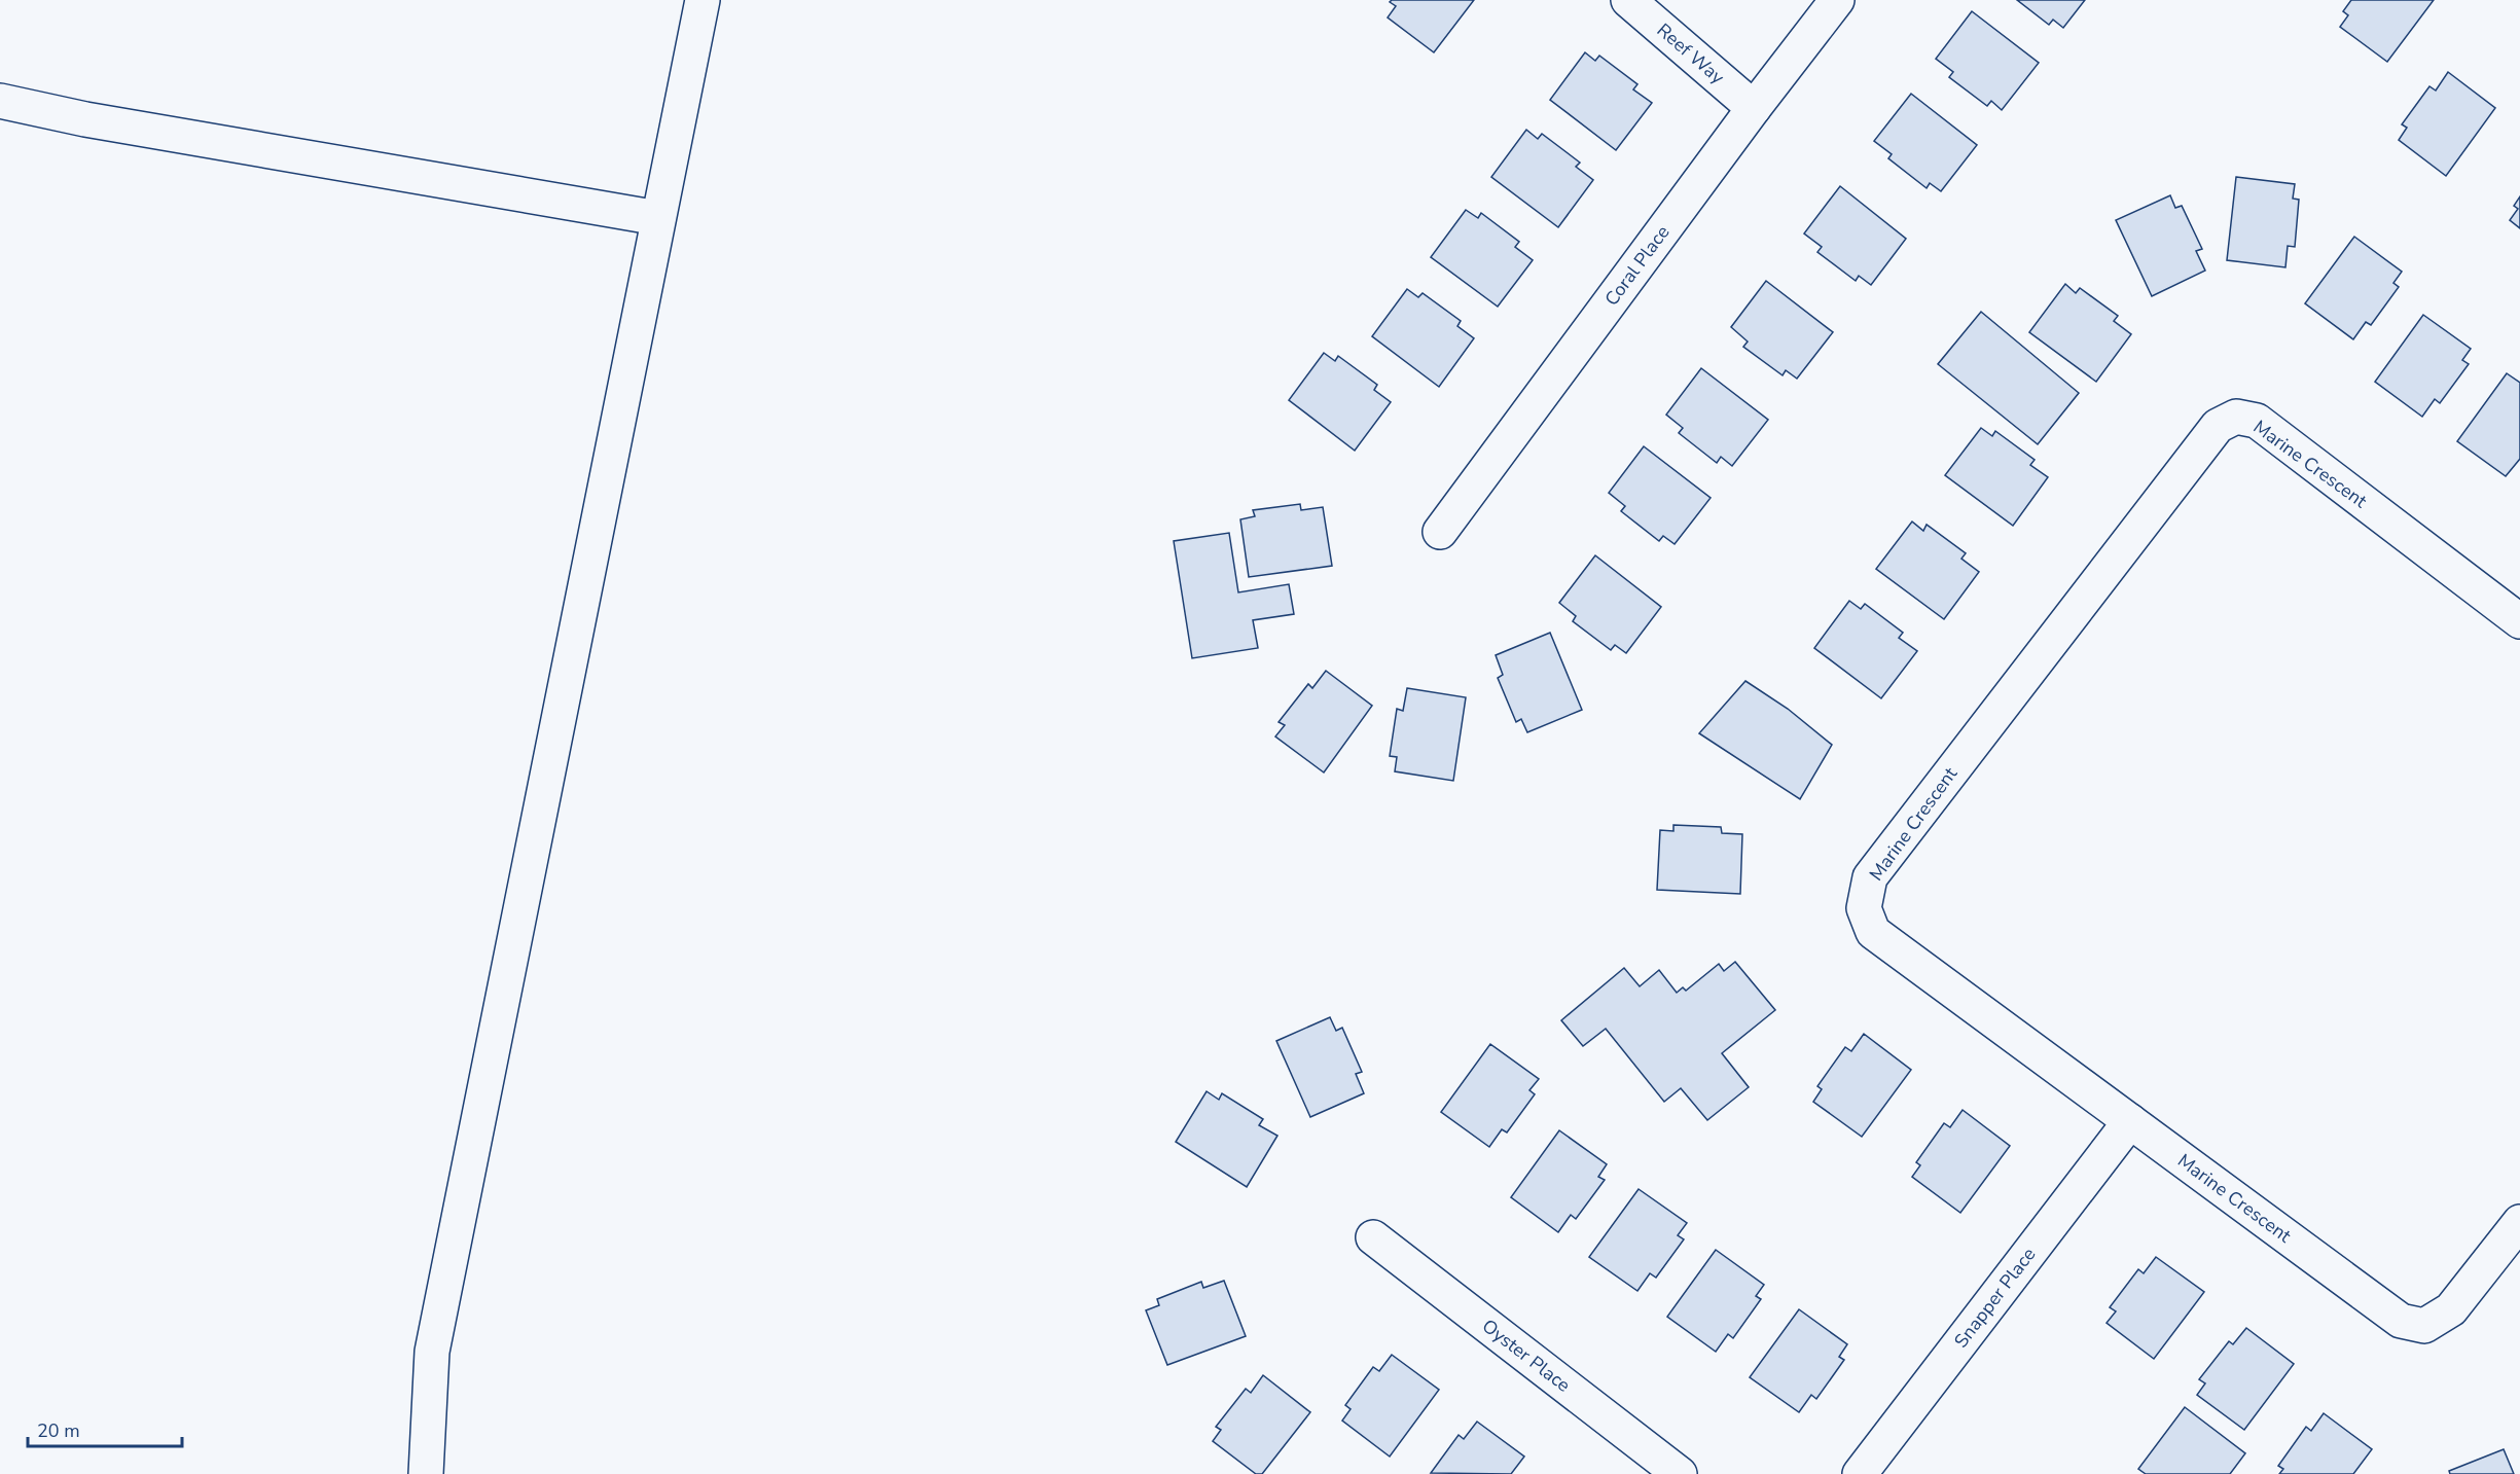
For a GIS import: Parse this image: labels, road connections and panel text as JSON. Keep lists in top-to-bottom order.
{
  "streets": {
    "street": [
      "Reef Way",
      "Coral Place",
      "Marine Crescent",
      "Snapper Place",
      "Oyster Place"
    ]
  },
  "crossings": [
    ["Reef Way", "Coral Place"],
    ["Marine Crescent", "Snapper Place"]
  ],
  "scale_bar": "20 m"
}
